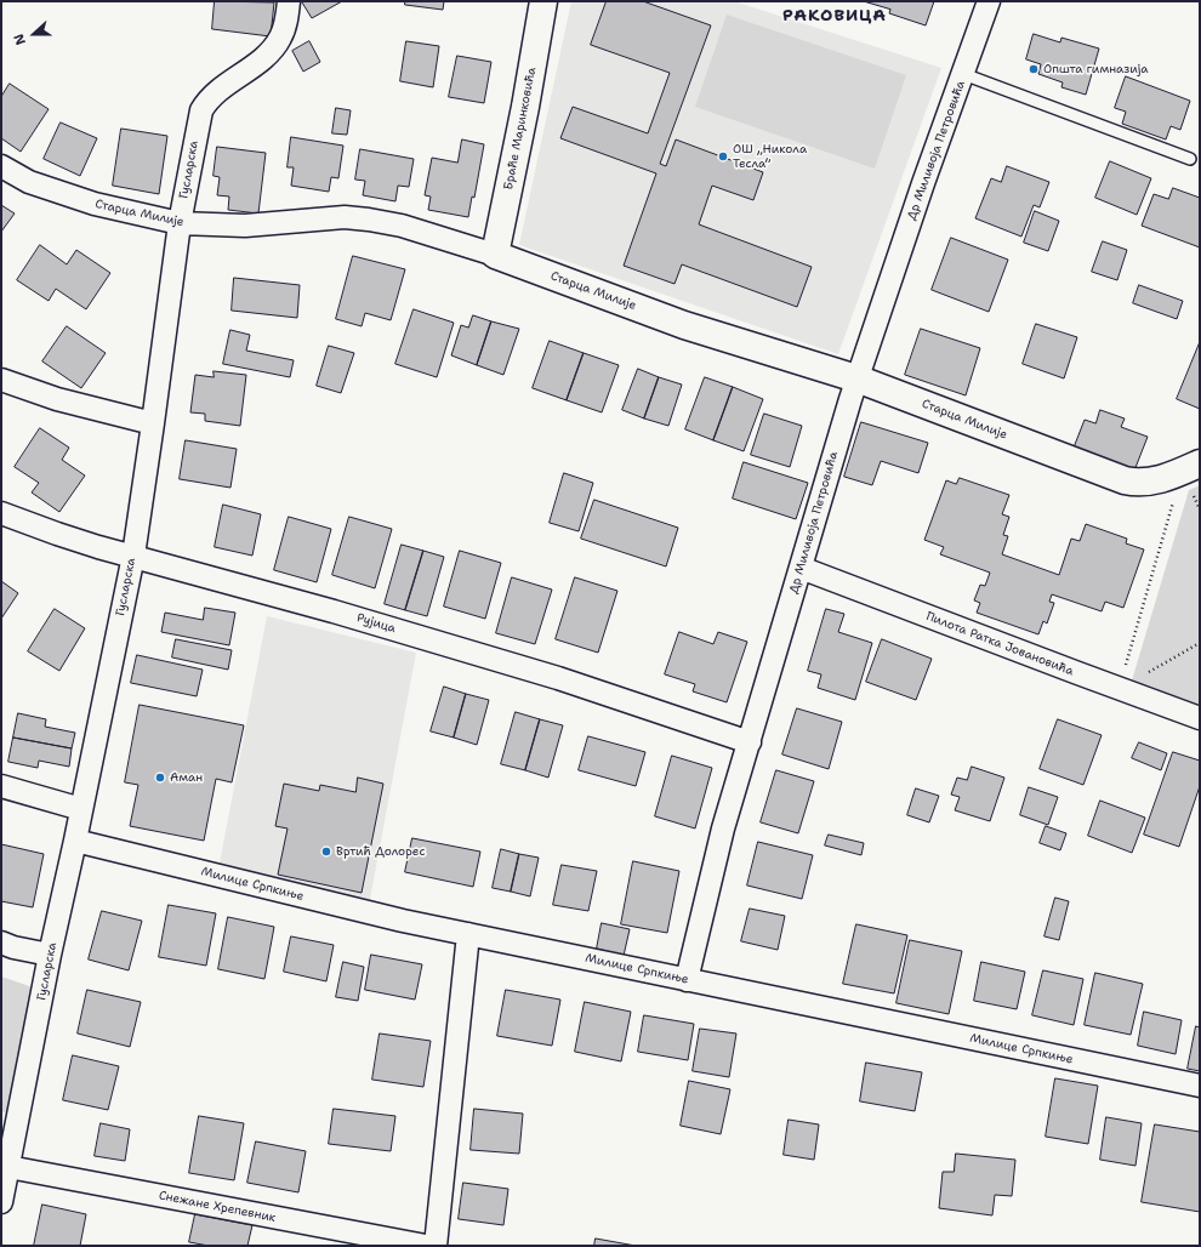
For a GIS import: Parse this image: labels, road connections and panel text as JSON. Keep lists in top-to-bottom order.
{
  "streets": {
    "street": [
      "Браће Маринковића",
      "Др Миливоја Петровића",
      "Гусларска",
      "Старца Милије",
      "Рујица",
      "Пилота Ратка Јовановића",
      "Милице Српкиње",
      "Снежане Хрепевник"
    ]
  },
  "crossings": [
    ["Браће Маринковића", "Старца Милије"],
    ["Др Миливоја Петровића", "Старца Милије"],
    ["Др Миливоја Петровића", "Рујица"],
    ["Др Миливоја Петровића", "Пилота Ратка Јовановића"],
    ["Др Миливоја Петровића", "Милице Српкиње"],
    ["Гусларска", "Старца Милије"],
    ["Гусларска", "Рујица"],
    ["Гусларска", "Милице Српкиње"],
    ["Гусларска", "Снежане Хрепевник"]
  ],
  "districts": ["РАКОВИЦА"],
  "places": [
    "Општа гимназија",
    "ОШ „Никола Тесла”",
    "Аман",
    "Вртић Долорес"
  ],
  "north": "left"
}
